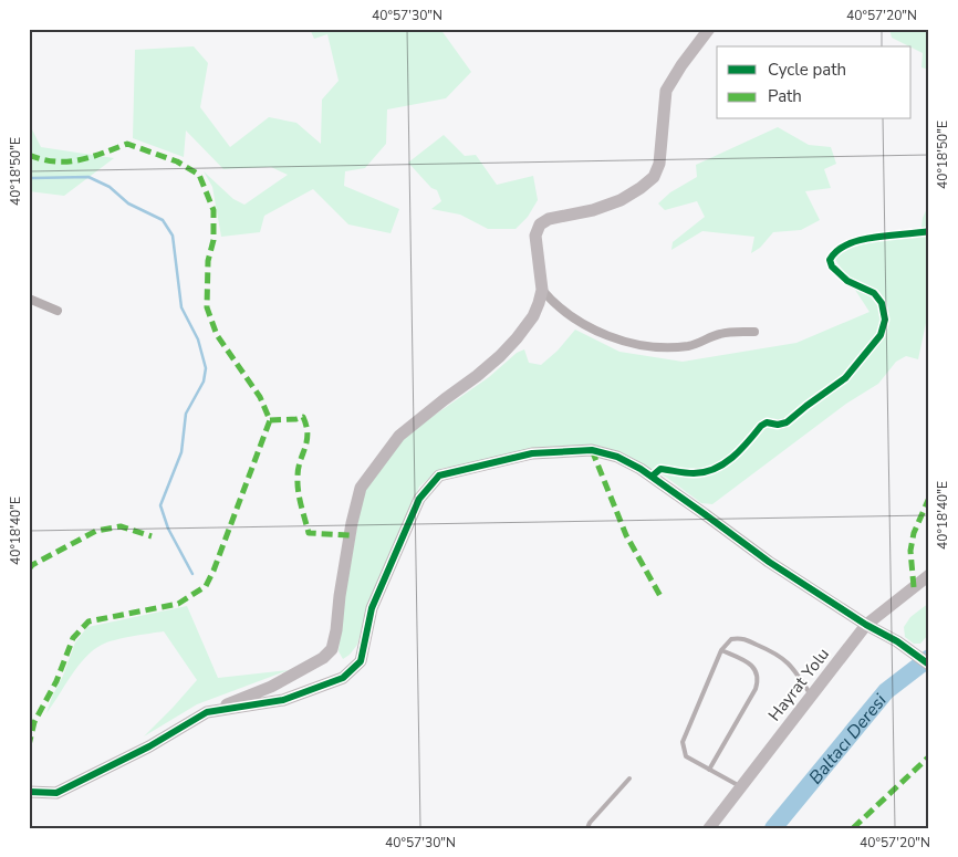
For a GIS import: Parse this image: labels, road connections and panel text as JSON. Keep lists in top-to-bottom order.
{
  "streets": {
    "street": ["Hayrat Yolu"]
  },
  "water": ["Baltacı Deresi"],
  "legend": ["Cycle path", "Path"],
  "coordinates": [
    "40°57'30\"N",
    "40°57'20\"N",
    "40°18'50\"E",
    "40°18'40\"E"
  ]
}
